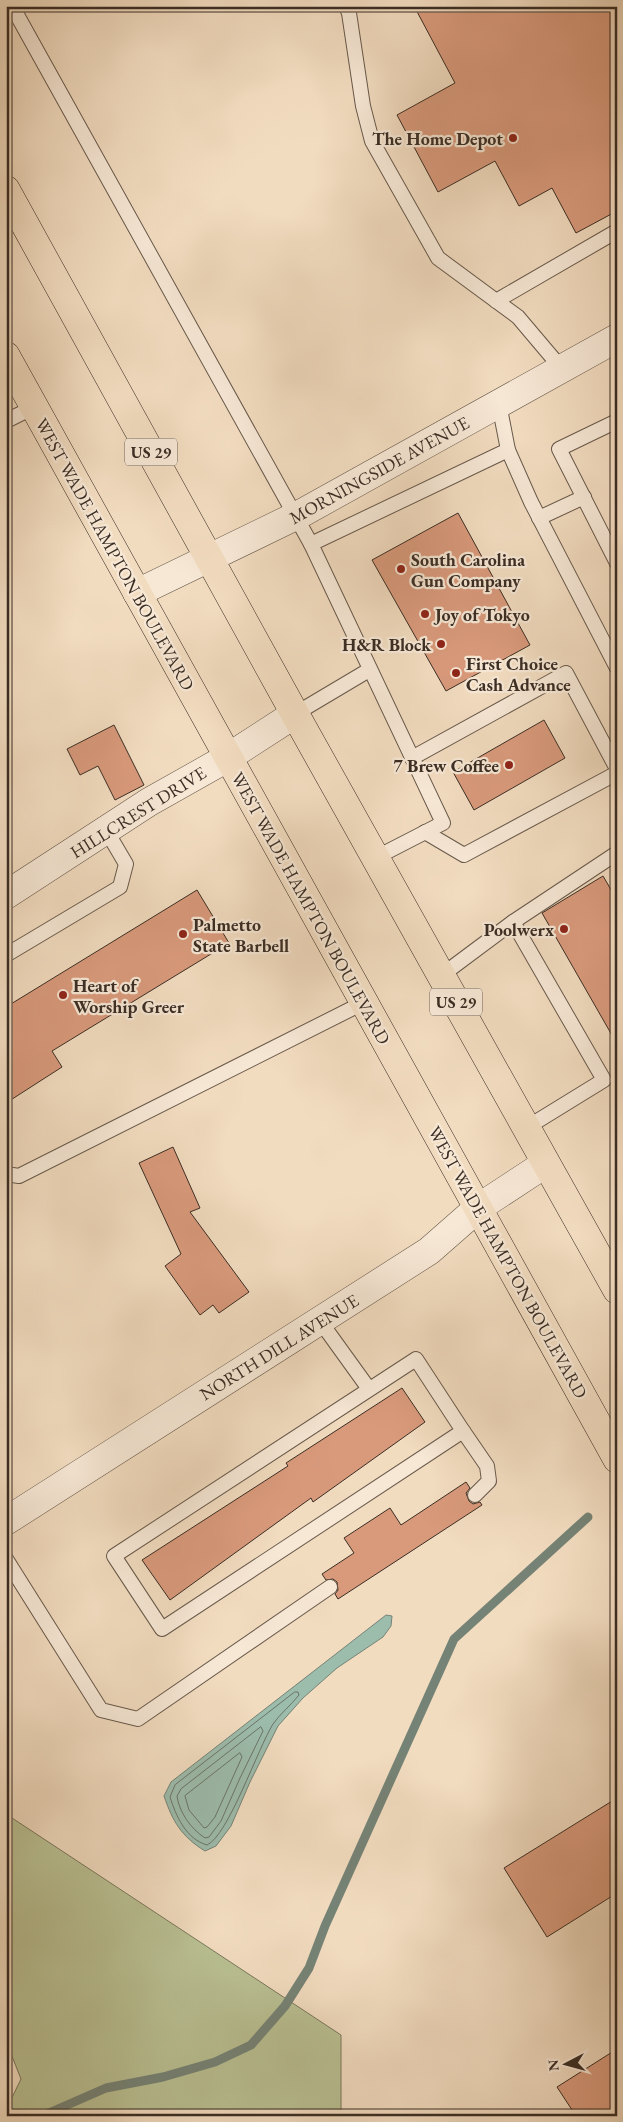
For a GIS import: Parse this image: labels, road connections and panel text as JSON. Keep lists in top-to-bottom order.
{
  "streets": {
    "main road": ["US 29", "WEST WADE HAMPTON BOULEVARD"],
    "street": ["MORNINGSIDE AVENUE", "HILLCREST DRIVE", "NORTH DILL AVENUE"]
  },
  "crossings": [
    ["US 29", "MORNINGSIDE AVENUE"],
    ["US 29", "HILLCREST DRIVE"],
    ["US 29", "NORTH DILL AVENUE"],
    ["MORNINGSIDE AVENUE", "WEST WADE HAMPTON BOULEVARD"],
    ["WEST WADE HAMPTON BOULEVARD", "HILLCREST DRIVE"],
    ["WEST WADE HAMPTON BOULEVARD", "NORTH DILL AVENUE"]
  ],
  "places": [
    "The Home Depot",
    "South Carolina Gun Company",
    "Joy of Tokyo",
    "H&R Block",
    "First Choice Cash Advance",
    "7 Brew Coffee",
    "Poolwerx",
    "Palmetto State Barbell",
    "Heart of Worship Greer"
  ],
  "north": "left"
}
